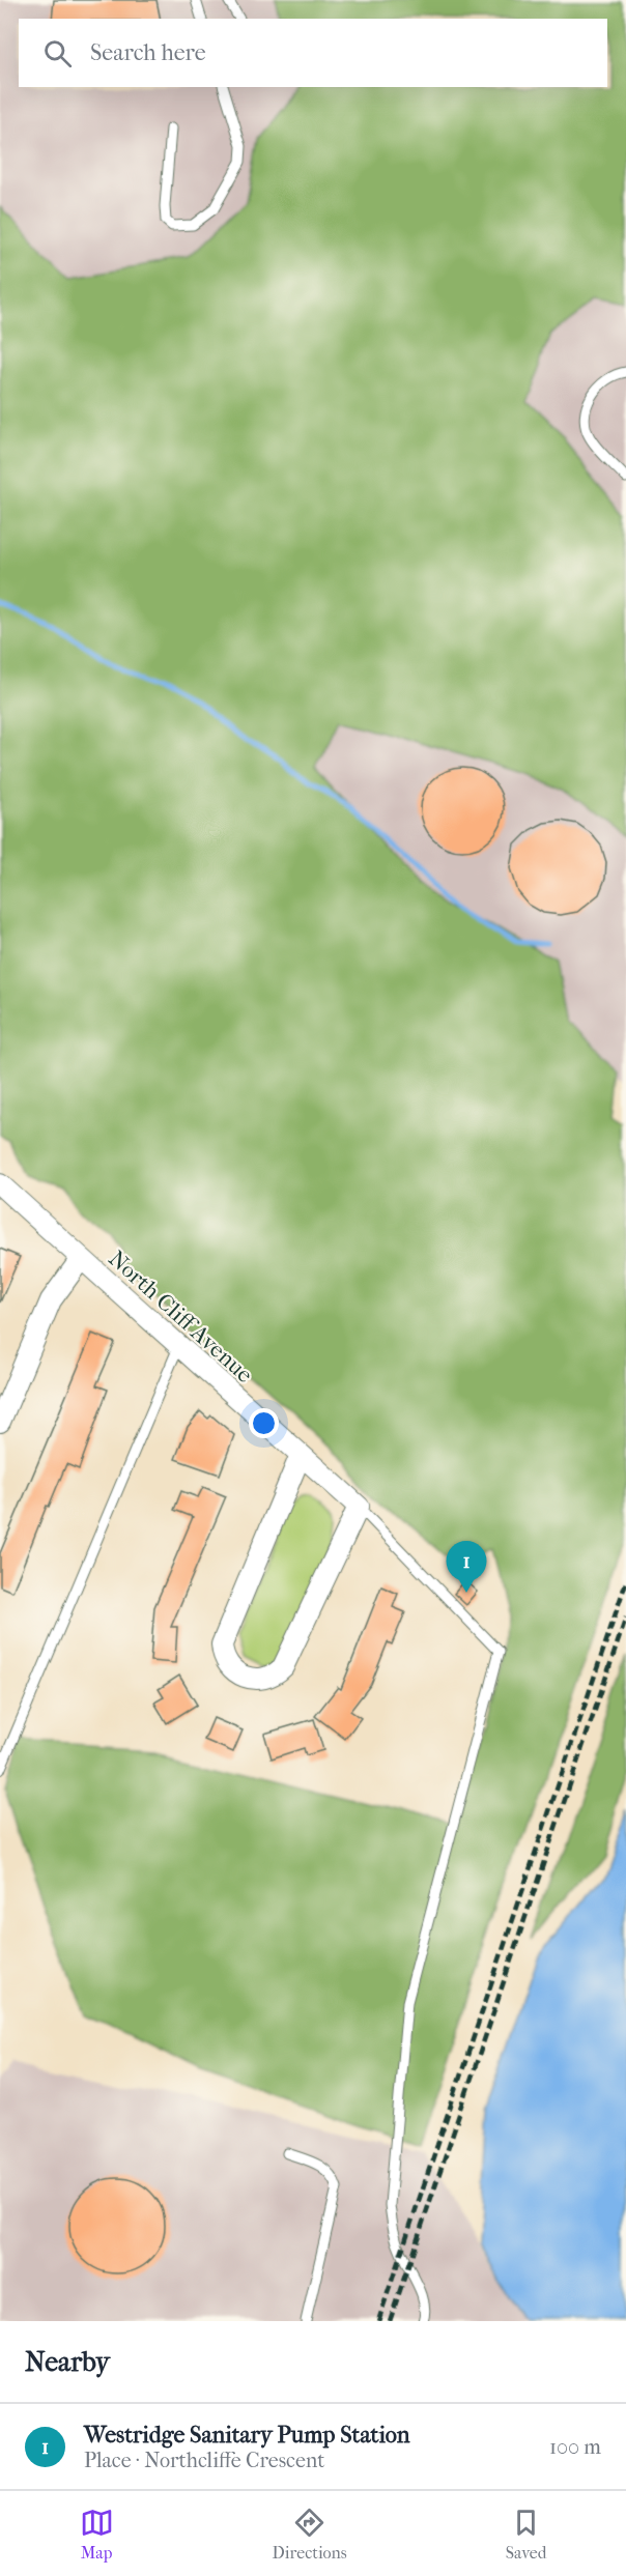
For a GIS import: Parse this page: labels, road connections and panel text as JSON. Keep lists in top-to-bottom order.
{
  "streets": {
    "street": ["North Cliff Avenue"]
  },
  "page": {
    "search": "Search here",
    "pins": "1",
    "heading": "Nearby",
    "list": [
      {
        "mark": "1",
        "name": "Westridge Sanitary Pump Station",
        "note": "Place · Northcliffe Crescent",
        "value": "100 m"
      }
    ],
    "nav": ["Map", "Directions", "Saved"]
  }
}
